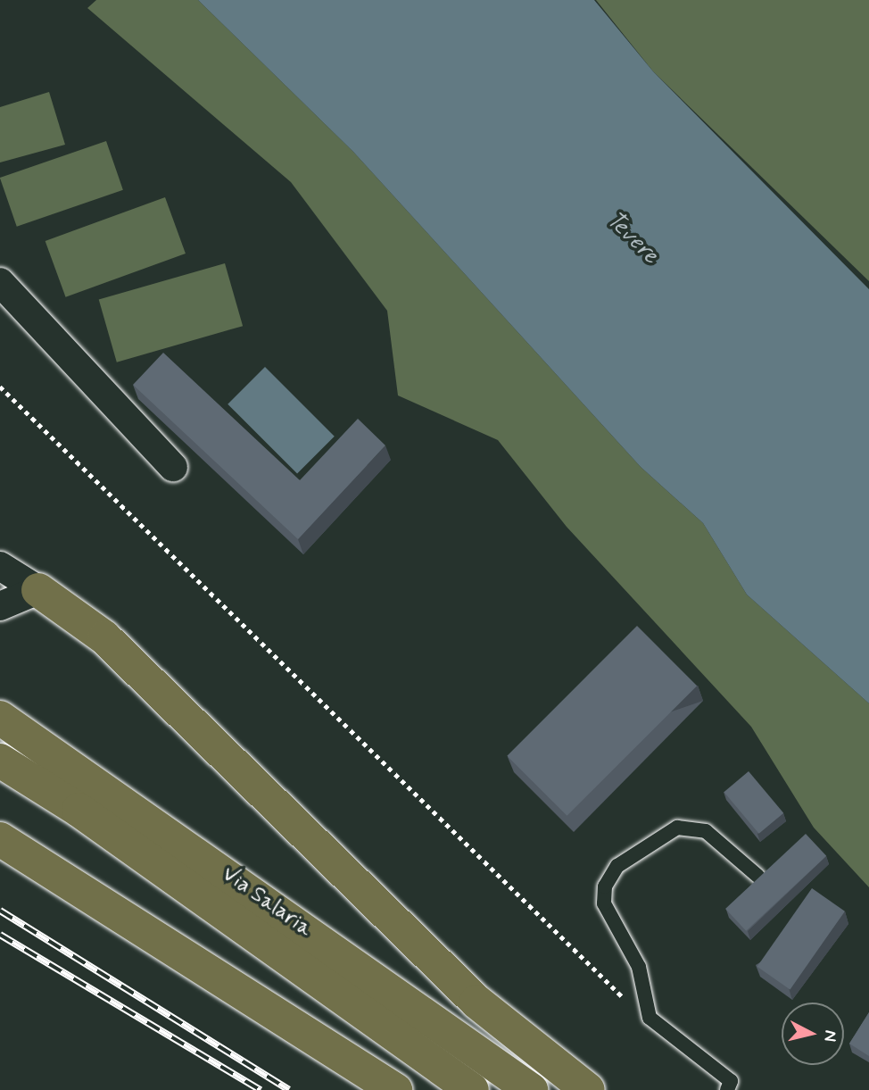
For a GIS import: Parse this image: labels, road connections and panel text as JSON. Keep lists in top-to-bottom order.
{
  "streets": {
    "main road": ["Via Salaria"]
  },
  "water": ["Tevere"],
  "north": "right"
}
